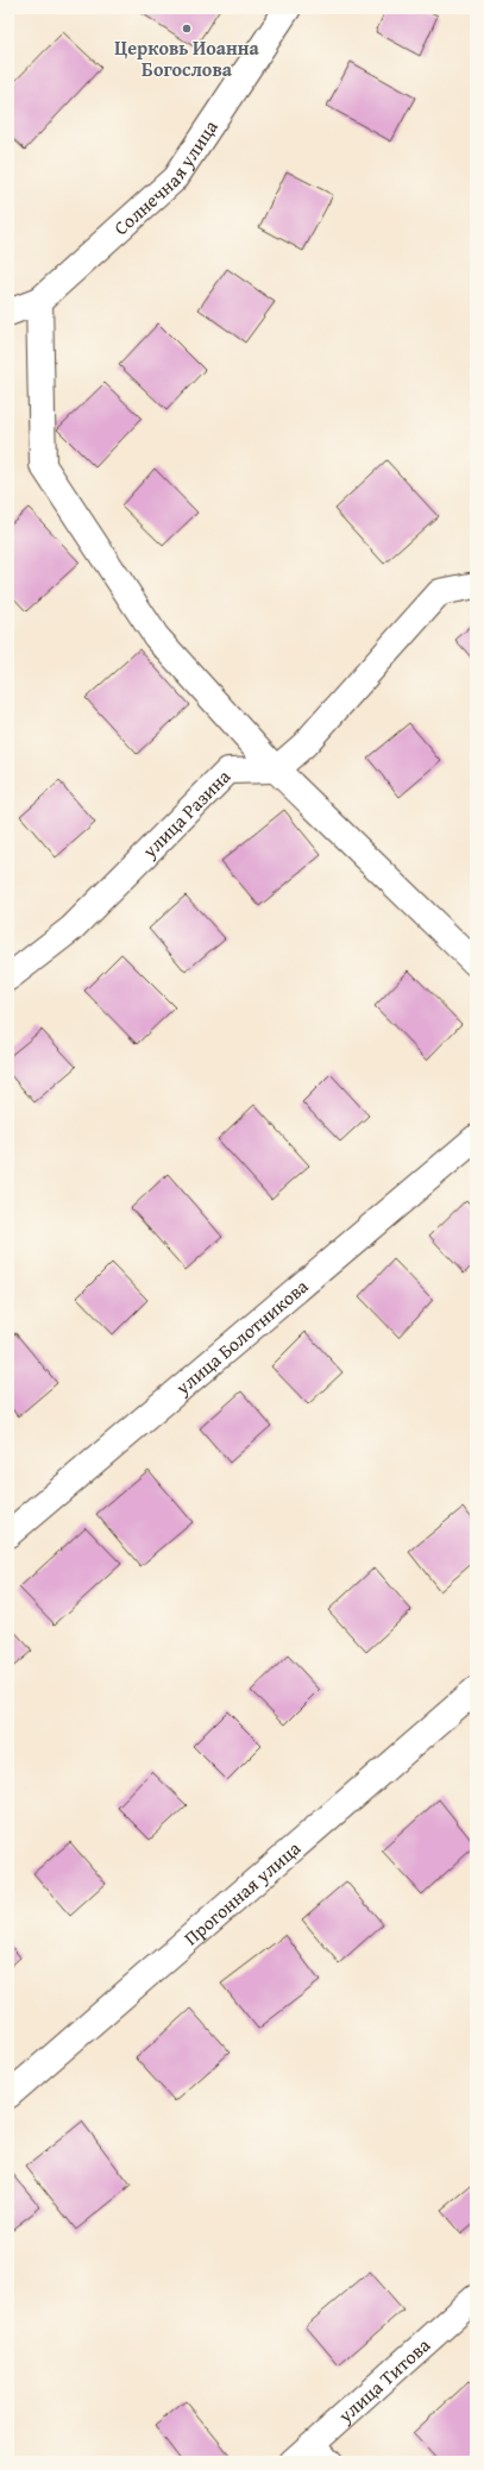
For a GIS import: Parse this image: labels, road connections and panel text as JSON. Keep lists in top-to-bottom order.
{
  "streets": {
    "street": [
      "Солнечная улица",
      "улица Разина",
      "улица Болотникова",
      "Прогонная улица",
      "улица Титова"
    ]
  },
  "places": ["Церковь Иоанна Богослова"]
}
